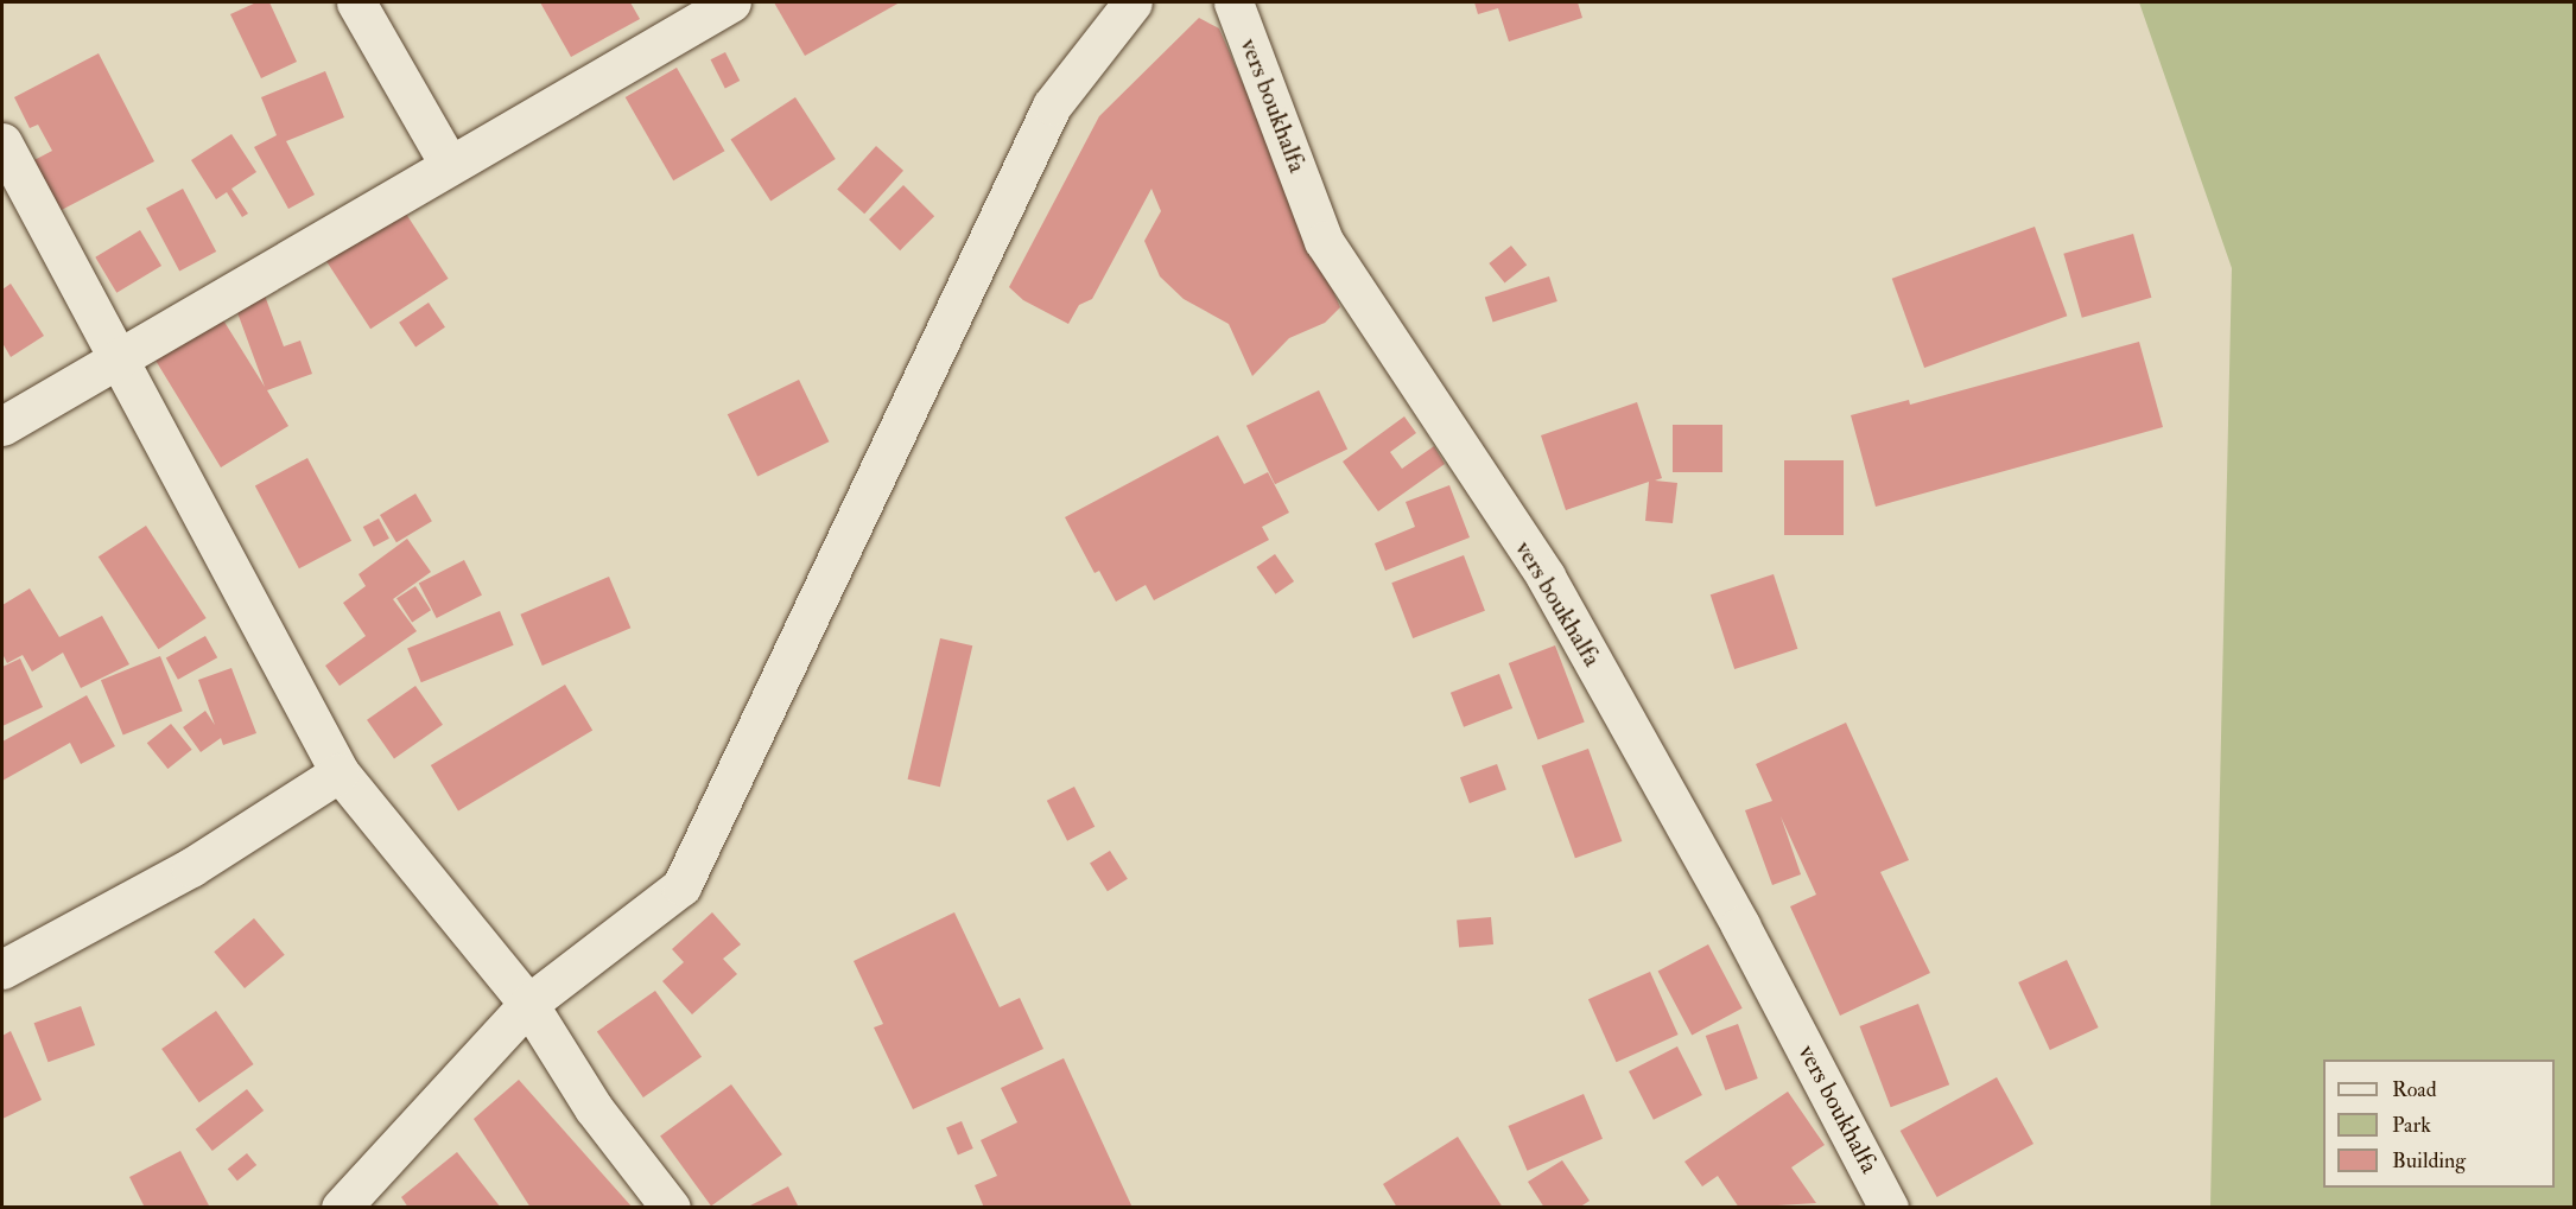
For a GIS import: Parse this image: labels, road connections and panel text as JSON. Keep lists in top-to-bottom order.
{
  "streets": {
    "street": ["vers boukhalfa"]
  },
  "legend": ["Road", "Park", "Building"]
}
